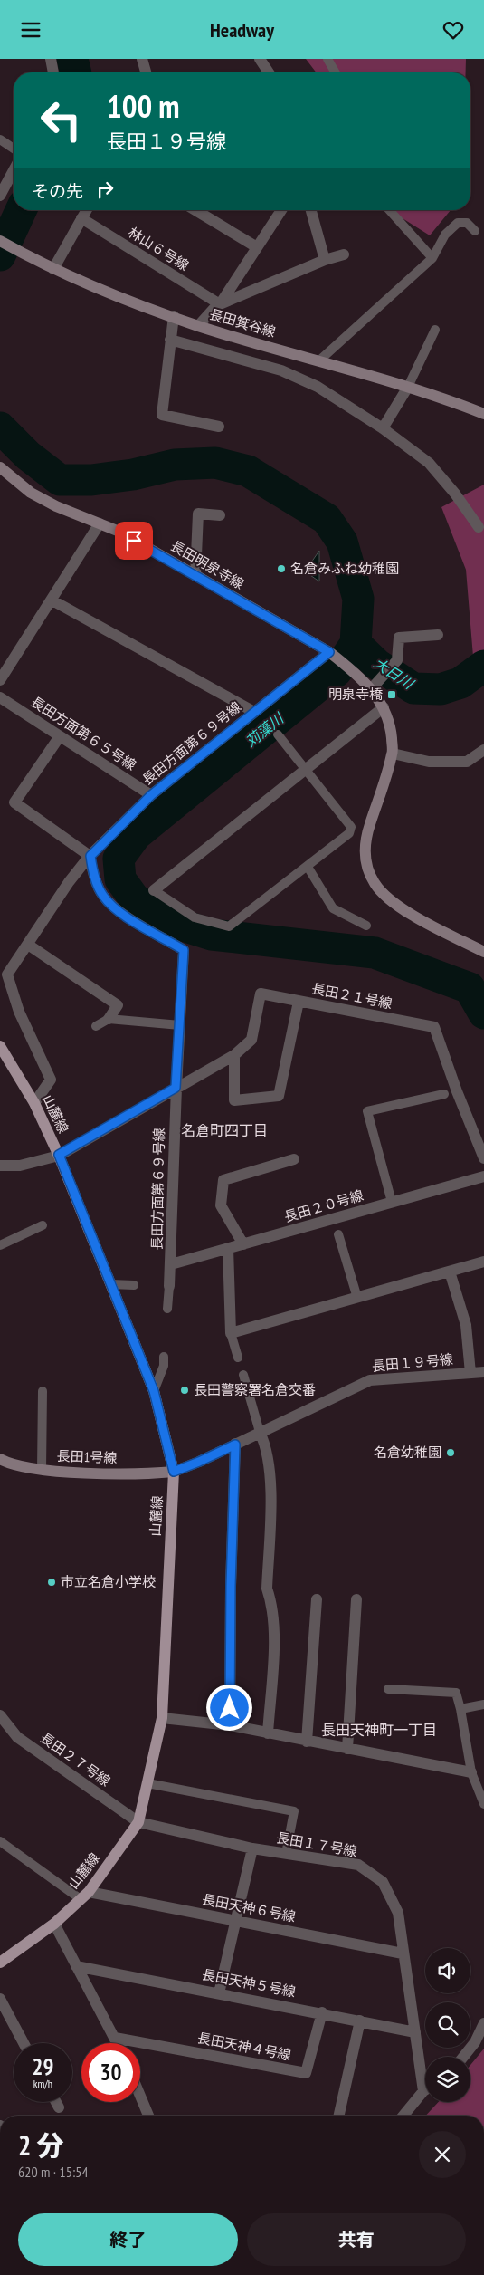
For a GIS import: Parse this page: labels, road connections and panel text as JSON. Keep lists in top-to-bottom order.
{
  "streets": {
    "main road": ["山麓線"],
    "street": [
      "林山６号線",
      "長田箕谷線",
      "長田明泉寺線",
      "長田方面第６５号線",
      "長田方面第６９号線",
      "長田２１号線",
      "長田２０号線",
      "長田１９号線",
      "長田1号線",
      "長田２７号線",
      "長田１７号線",
      "長田天神６号線",
      "長田天神５号線",
      "長田天神４号線"
    ]
  },
  "crossings": [
    ["長田明泉寺線", "長田方面第６９号線"],
    ["長田方面第６５号線", "長田方面第６９号線"],
    ["長田方面第６９号線", "長田２１号線"],
    ["長田方面第６９号線", "長田２０号線"],
    ["長田２１号線", "山麓線"],
    ["山麓線", "長田１９号線"],
    ["山麓線", "長田1号線"],
    ["山麓線", "長田２７号線"],
    ["山麓線", "長田１７号線"],
    ["山麓線", "長田天神６号線"],
    ["長田１９号線", "長田1号線"],
    ["長田２７号線", "長田１７号線"],
    ["長田１７号線", "長田天神６号線"],
    ["長田１７号線", "長田天神５号線"],
    ["長田天神５号線", "長田天神４号線"]
  ],
  "districts": ["名倉町四丁目", "長田天神町一丁目"],
  "water": ["大日川", "苅藻川"],
  "places": {
    "other": [
      "名倉みふね幼稚園",
      "長田警察署名倉交番",
      "名倉幼稚園",
      "市立名倉小学校"
    ],
    "transit": ["明泉寺橋"]
  },
  "page": {
    "header": "Headway",
    "turn": ["100 m", "長田１９号線"],
    "then": "その先",
    "speed": "29 km/h",
    "limit": "30",
    "heading": ["2 分", "620 m · 15:54"],
    "buttons": ["終了", "共有"]
  }
}
